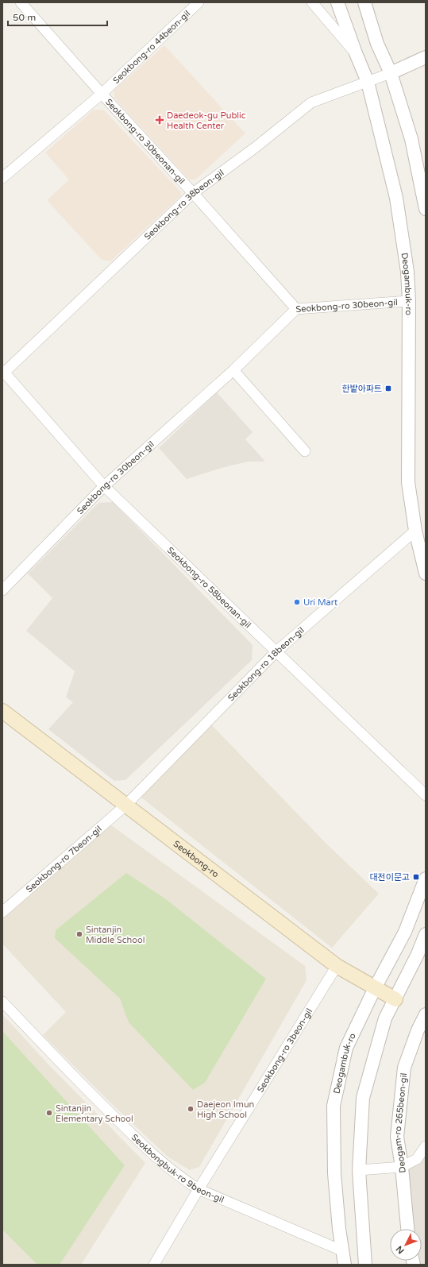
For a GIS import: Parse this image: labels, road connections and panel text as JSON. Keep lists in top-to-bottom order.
{
  "streets": {
    "main road": ["Seokbong-ro"],
    "street": [
      "Seokbong-ro 44beon-gil",
      "Seokbong-ro 30beonan-gil",
      "Seokbong-ro 38beon-gil",
      "Deogambuk-ro",
      "Seokbong-ro 30beon-gil",
      "Seokbong-ro 58beonan-gil",
      "Seokbong-ro 18beon-gil",
      "Seokbong-ro 7beon-gil",
      "Seokbong-ro 3beon-gil",
      "Deogam-ro 265beon-gil",
      "Seokbongbuk-ro 9beon-gil"
    ]
  },
  "crossings": [
    ["Seokbong-ro 44beon-gil", "Seokbong-ro 30beonan-gil"],
    ["Seokbong-ro 30beonan-gil", "Seokbong-ro 38beon-gil"],
    ["Seokbong-ro 30beonan-gil", "Seokbong-ro 30beon-gil"],
    ["Seokbong-ro 38beon-gil", "Deogambuk-ro"],
    ["Seokbong-ro 38beon-gil", "Seokbong-ro 58beonan-gil"],
    ["Deogambuk-ro", "Seokbong-ro 30beon-gil"],
    ["Deogambuk-ro", "Seokbong-ro 18beon-gil"],
    ["Deogambuk-ro", "Seokbong-ro"],
    ["Deogambuk-ro", "Seokbongbuk-ro 9beon-gil"],
    ["Seokbong-ro 30beon-gil", "Seokbong-ro 58beonan-gil"],
    ["Seokbong-ro 58beonan-gil", "Seokbong-ro 18beon-gil"],
    ["Seokbong-ro 18beon-gil", "Seokbong-ro 7beon-gil"],
    ["Seokbong-ro 18beon-gil", "Seokbong-ro"],
    ["Seokbong-ro 7beon-gil", "Seokbong-ro"],
    ["Seokbong-ro", "Seokbong-ro 3beon-gil"],
    ["Seokbong-ro 3beon-gil", "Seokbongbuk-ro 9beon-gil"]
  ],
  "places": {
    "health": ["Daedeok-gu Public Health Center"],
    "transit": ["한밭아파트", "대전이문고"],
    "other": [
      "Uri Mart",
      "Sintanjin Middle School",
      "Daejeon Imun High School",
      "Sintanjin Elementary School"
    ]
  },
  "scale_bar": "50 m",
  "north": "bottom left"
}
